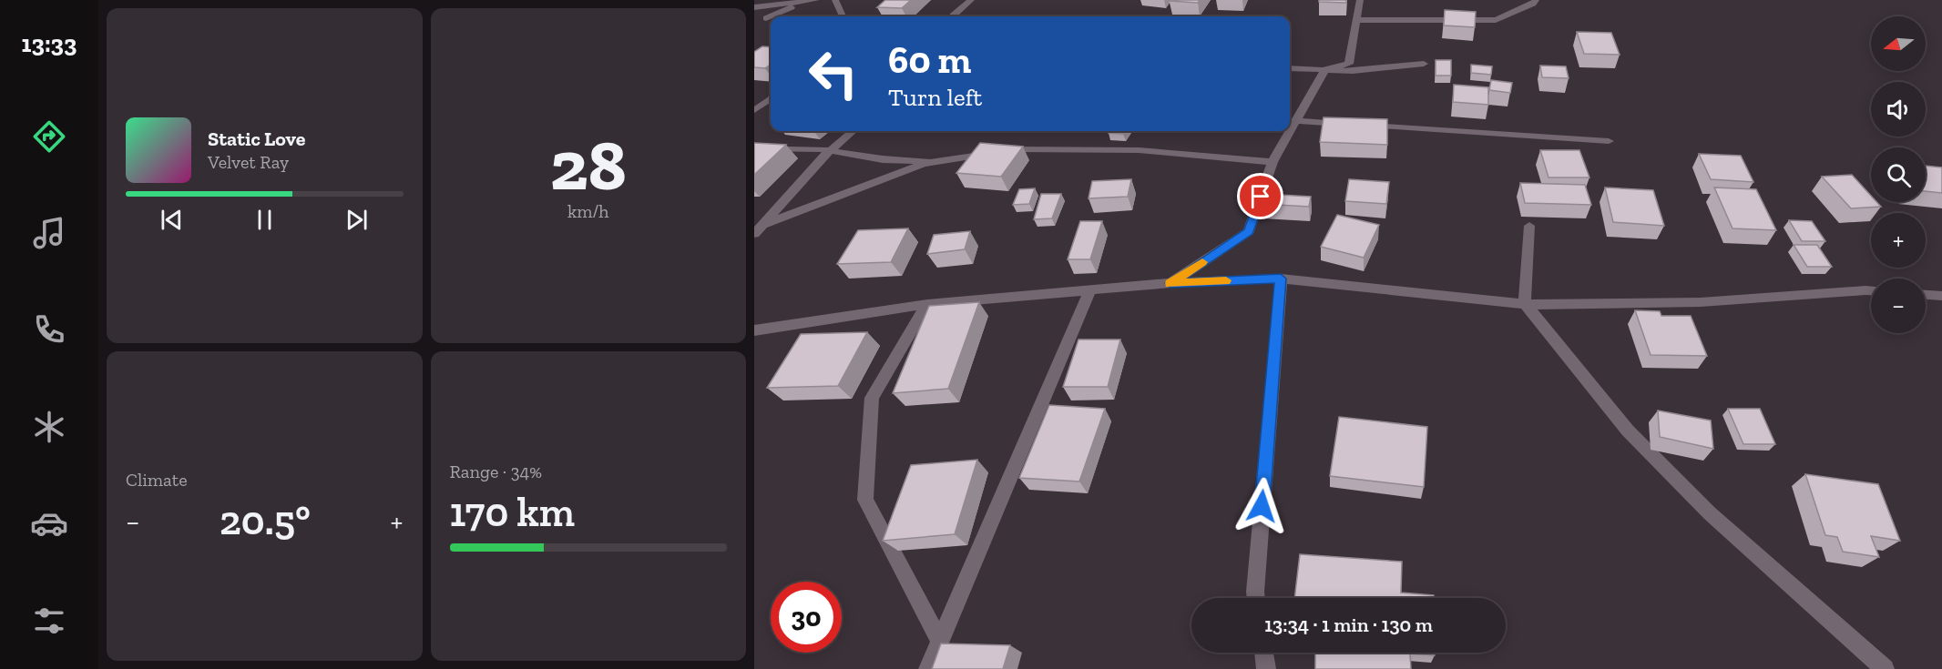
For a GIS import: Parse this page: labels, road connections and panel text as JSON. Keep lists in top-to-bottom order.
{
  "north": "left",
  "page": {
    "tabs": "13:33",
    "tile": [
      ["28", "km/h"],
      "Climate",
      ["Range · 34%", "170 km"]
    ],
    "map_buttons": ["+", "−"],
    "turn": ["60 m", "Turn left"],
    "song": ["Static Love", "Velvet Ray"],
    "heat": ["−", "20.5°", "+"],
    "limit": "30",
    "trip": "13:34 · 1 min · 130 m"
  }
}
